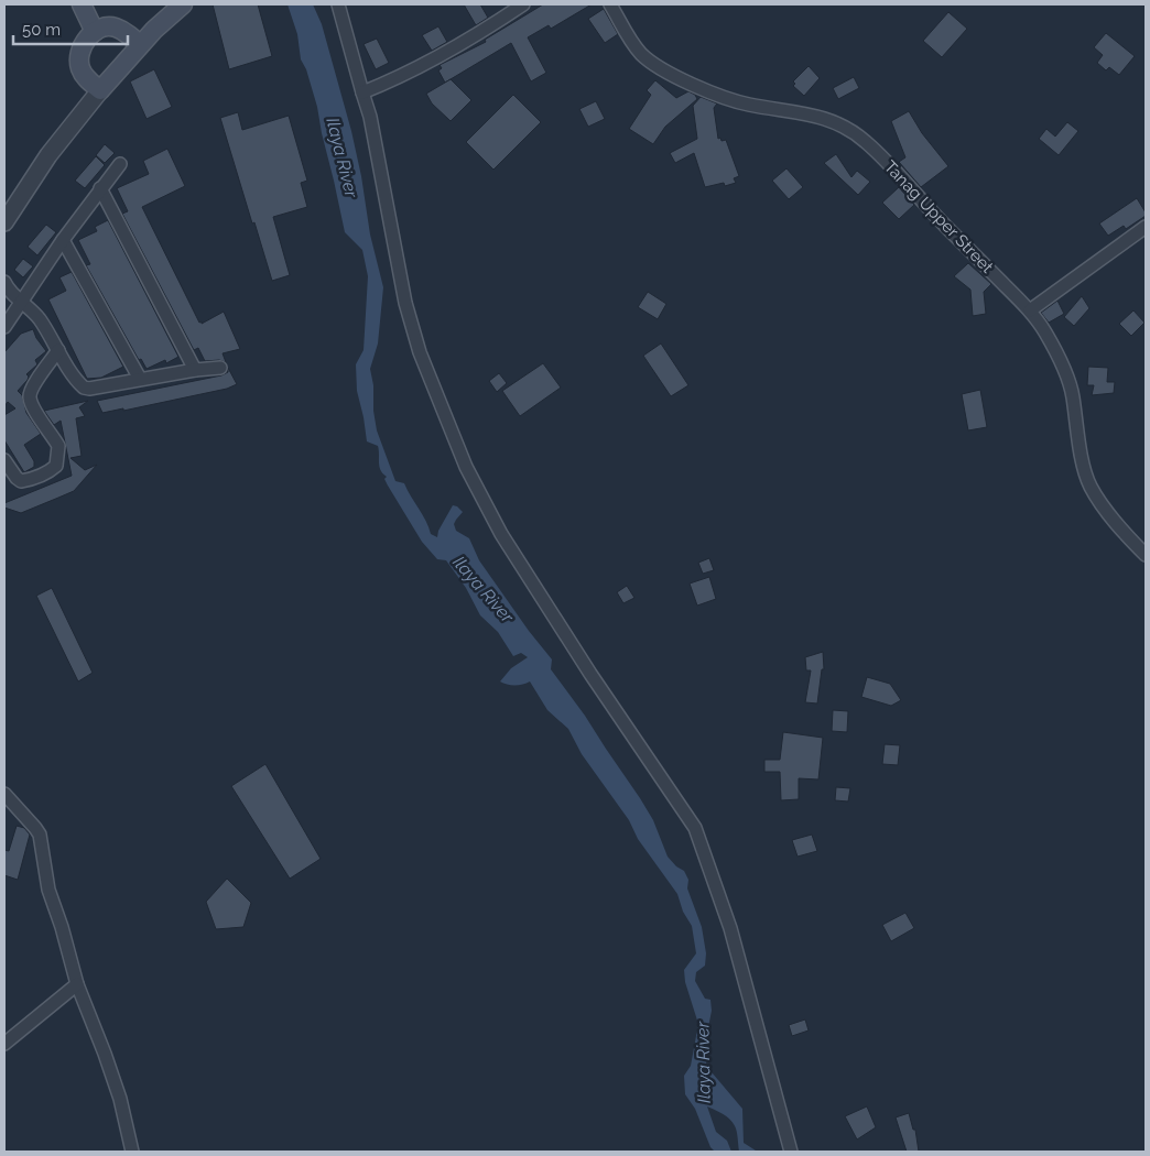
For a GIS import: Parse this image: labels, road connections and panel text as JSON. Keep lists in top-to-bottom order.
{
  "streets": {
    "street": ["Tanag Upper Street"]
  },
  "water": ["Ilaya River"],
  "scale_bar": "50 m"
}
